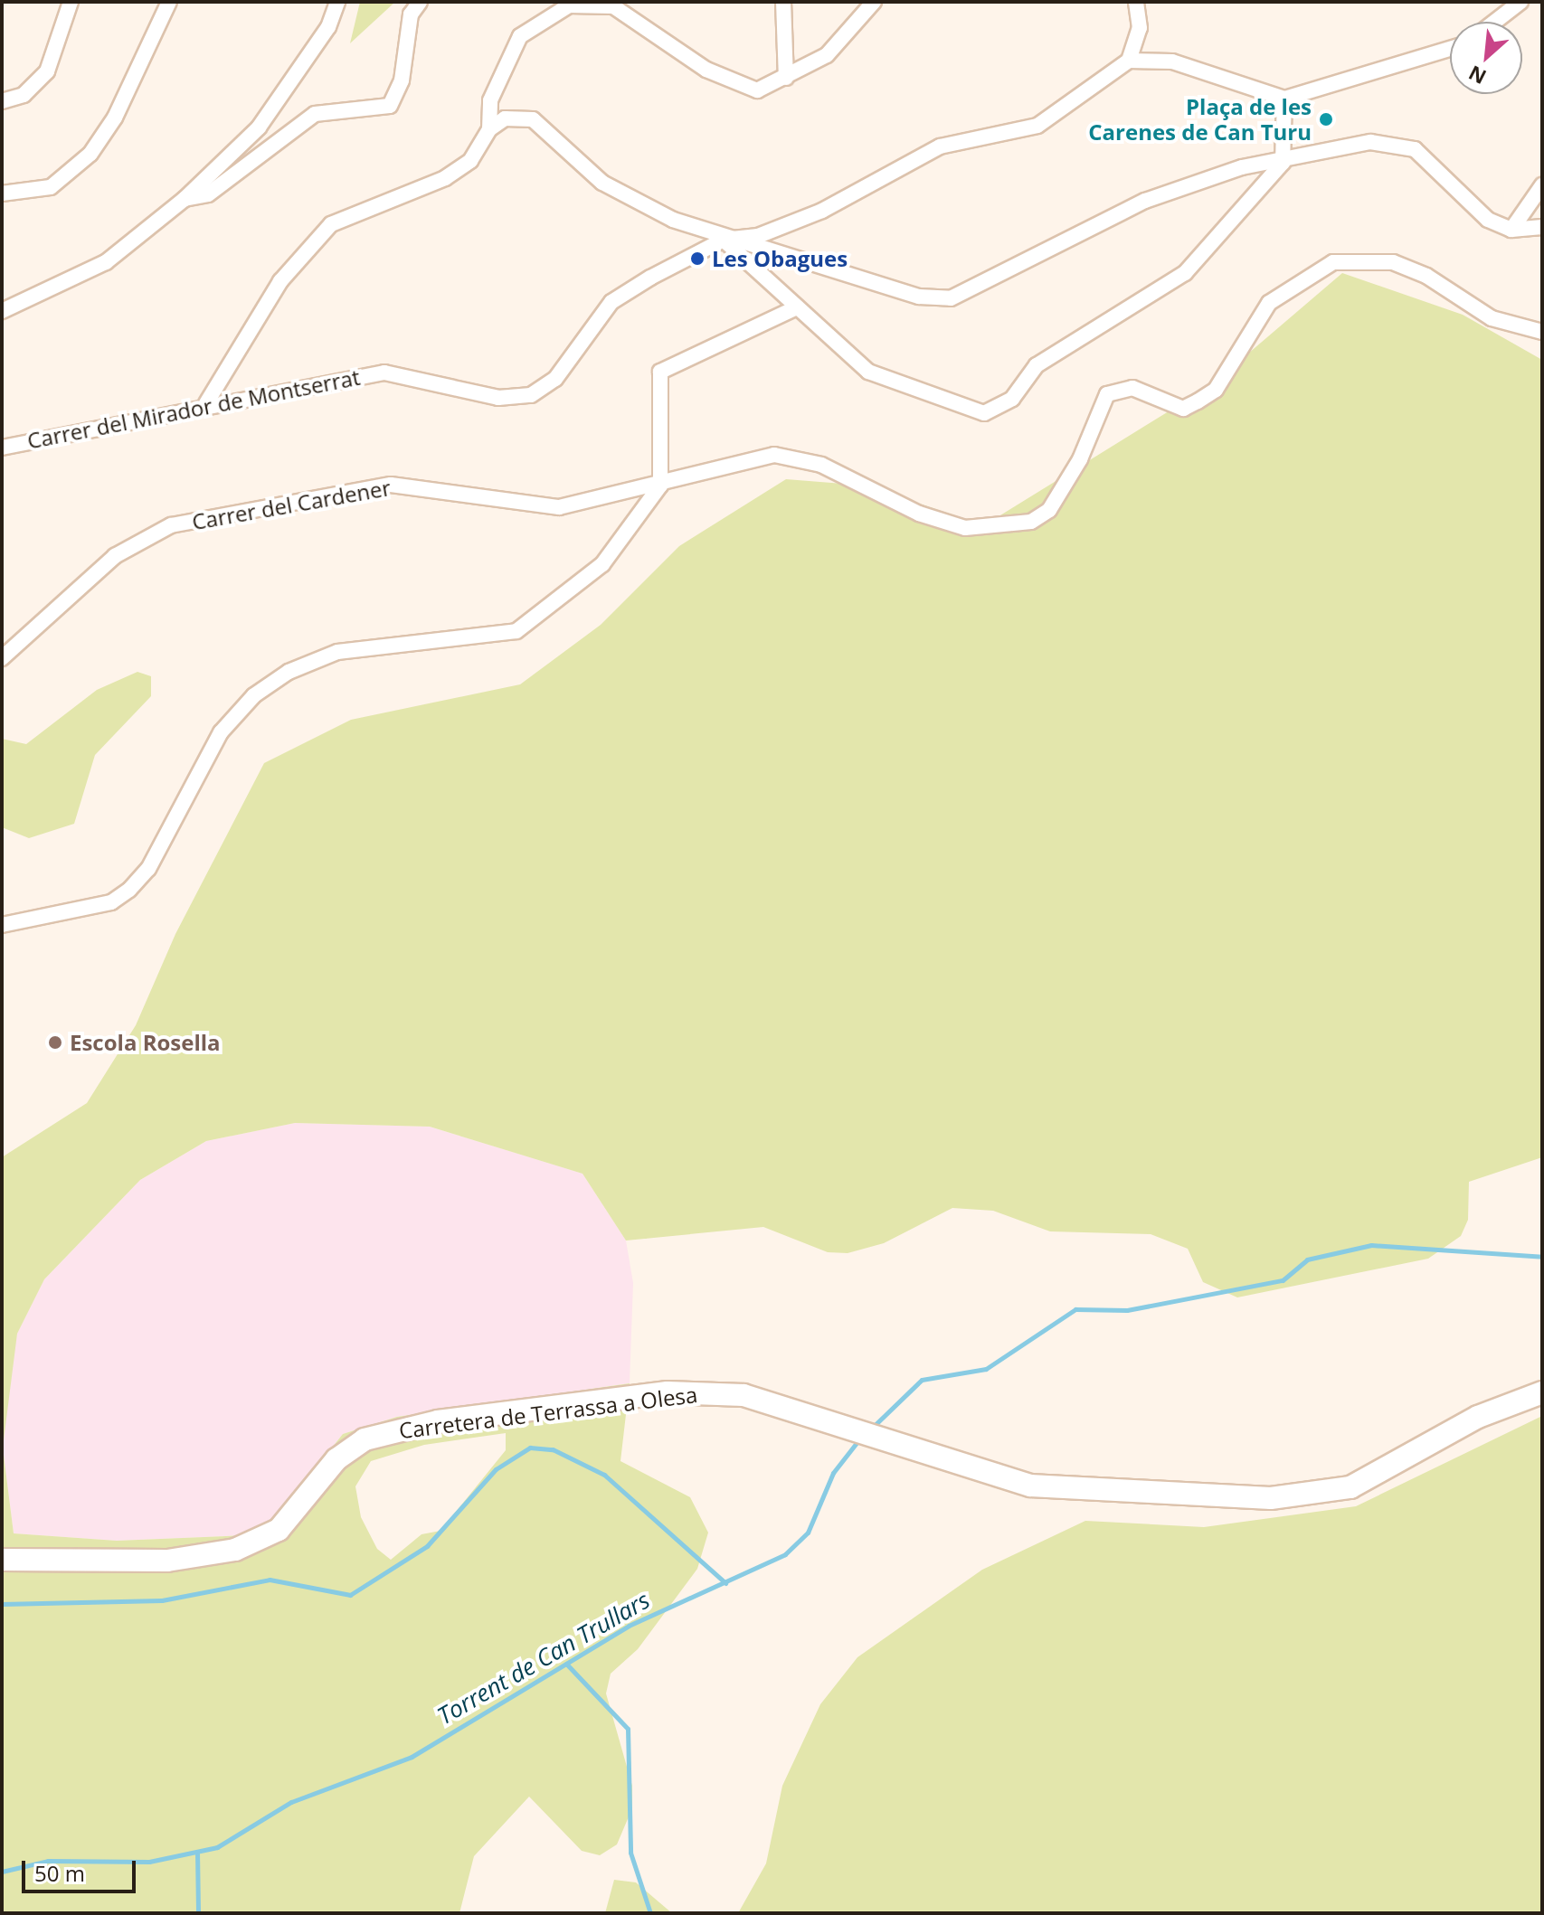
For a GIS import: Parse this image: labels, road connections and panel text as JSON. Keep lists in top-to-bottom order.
{
  "streets": {
    "street": ["Carrer del Mirador de Montserrat", "Carrer del Cardener", "Carretera de Terrassa a Olesa"]
  },
  "water": ["Torrent de Can Trullars"],
  "places": ["Plaça de les Carenes de Can Turu", "Les Obagues", "Escola Rosella"],
  "scale_bar": "50 m",
  "north": "bottom left"
}
